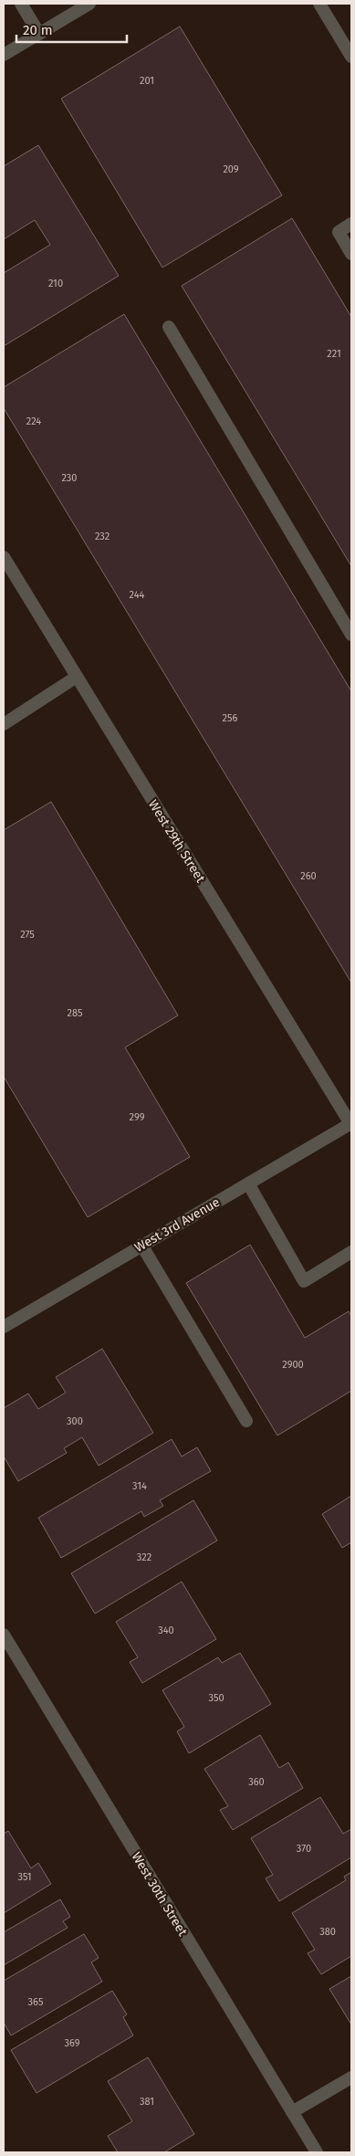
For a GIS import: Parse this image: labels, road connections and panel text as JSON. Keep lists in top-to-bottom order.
{
  "streets": {
    "street": ["West 29th Street", "West 3rd Avenue", "West 30th Street"]
  },
  "crossings": [
    ["West 29th Street", "West 3rd Avenue"]
  ],
  "house_numbers": [
    "201",
    "209",
    "210",
    "221",
    "224",
    "230",
    "232",
    "244",
    "256",
    "260",
    "275",
    "285",
    "299",
    "2900",
    "300",
    "314",
    "322",
    "340",
    "350",
    "360",
    "370",
    "351",
    "380",
    "365",
    "369",
    "381"
  ],
  "scale_bar": "20 m"
}
